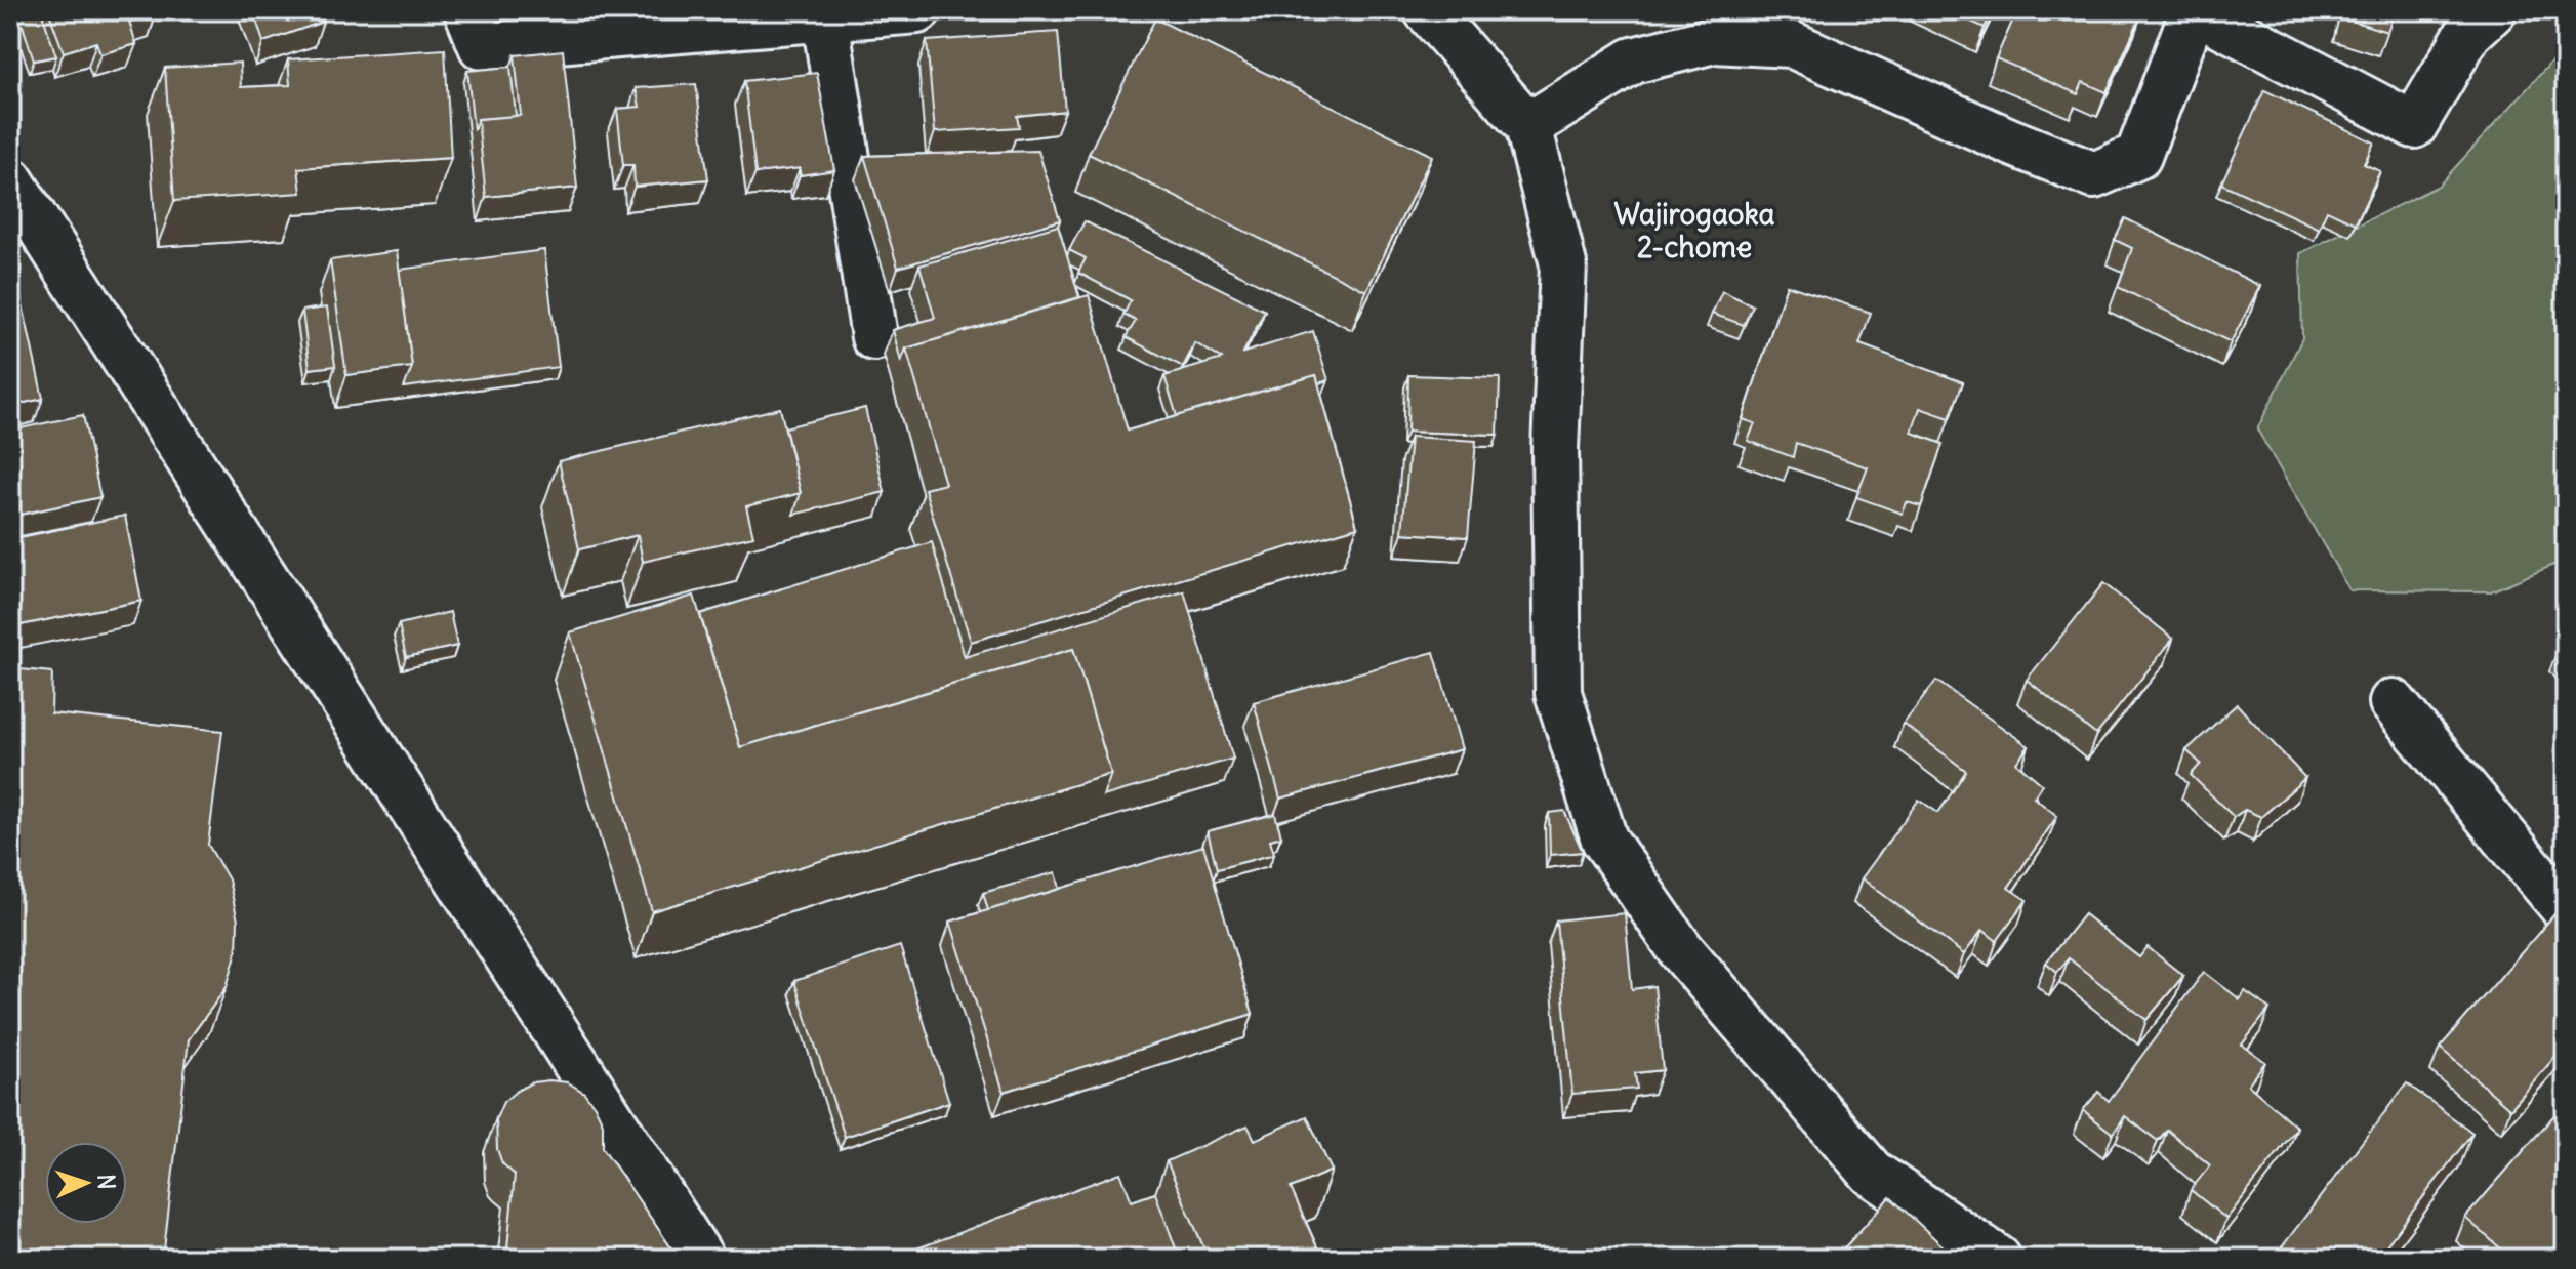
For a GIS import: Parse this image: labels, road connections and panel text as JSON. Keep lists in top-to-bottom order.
{
  "districts": ["Wajirogaoka 2-chome"],
  "north": "right"
}
